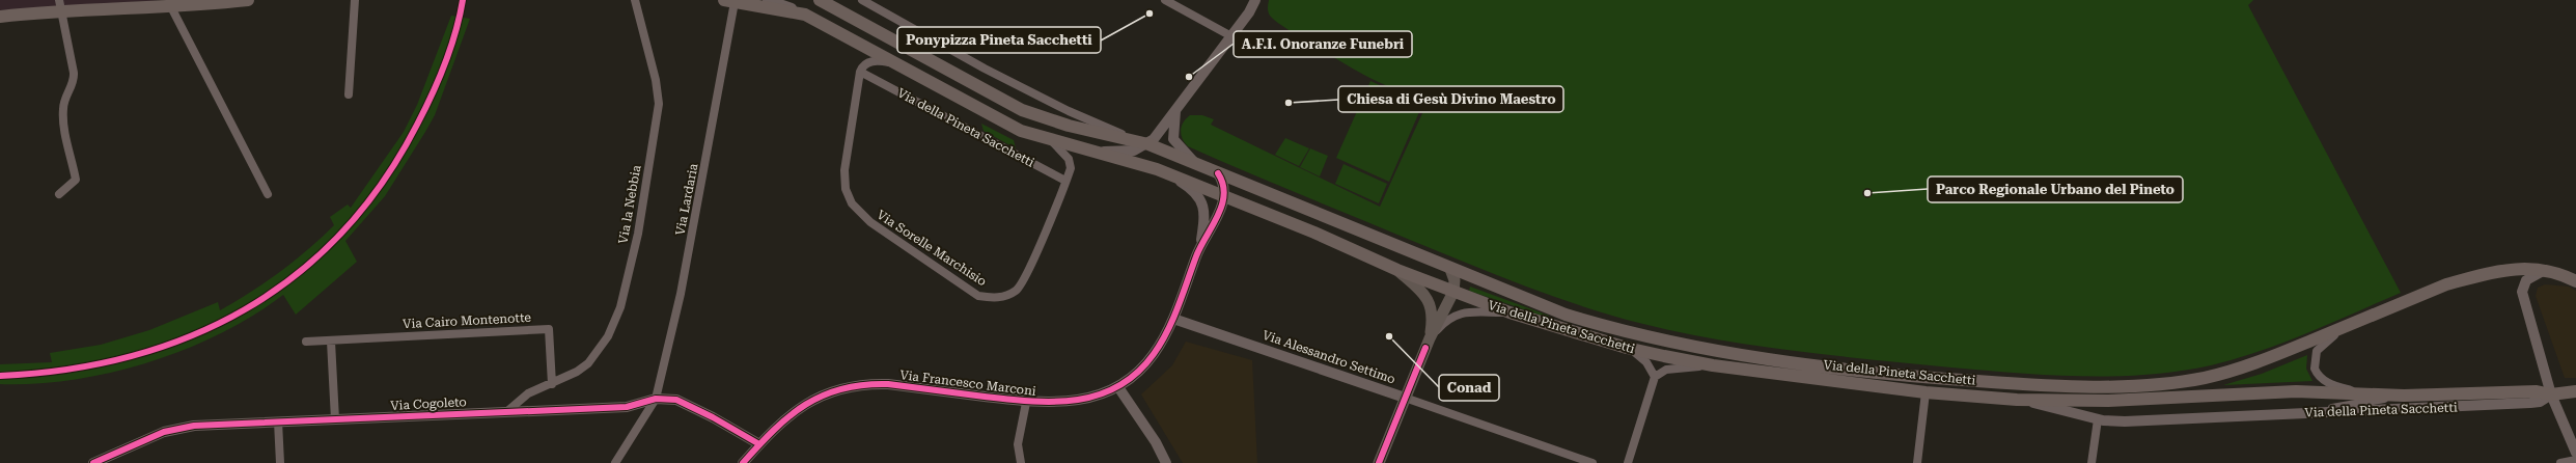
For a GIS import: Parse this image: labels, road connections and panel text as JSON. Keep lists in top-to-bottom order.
{
  "streets": {
    "main road": ["Via della Pineta Sacchetti"],
    "street": [
      "Via Lardaria",
      "Via la Nebbia",
      "Via Sorelle Marchisio",
      "Via Cairo Montenotte",
      "Via Alessandro Settimo",
      "Via Francesco Marconi",
      "Via Cogoleto"
    ]
  },
  "crossings": [
    ["Via della Pineta Sacchetti", "Via Lardaria"],
    ["Via della Pineta Sacchetti", "Via Sorelle Marchisio"],
    ["Via della Pineta Sacchetti", "Via Francesco Marconi"],
    ["Via Lardaria", "Via Cogoleto"],
    ["Via la Nebbia", "Via Cairo Montenotte"],
    ["Via Alessandro Settimo", "Via Francesco Marconi"],
    ["Via Francesco Marconi", "Via Cogoleto"]
  ],
  "places": [
    "Ponypizza Pineta Sacchetti",
    "A.F.I. Onoranze Funebri",
    "Chiesa di Gesù Divino Maestro",
    "Parco Regionale Urbano del Pineto",
    "Conad"
  ]
}
